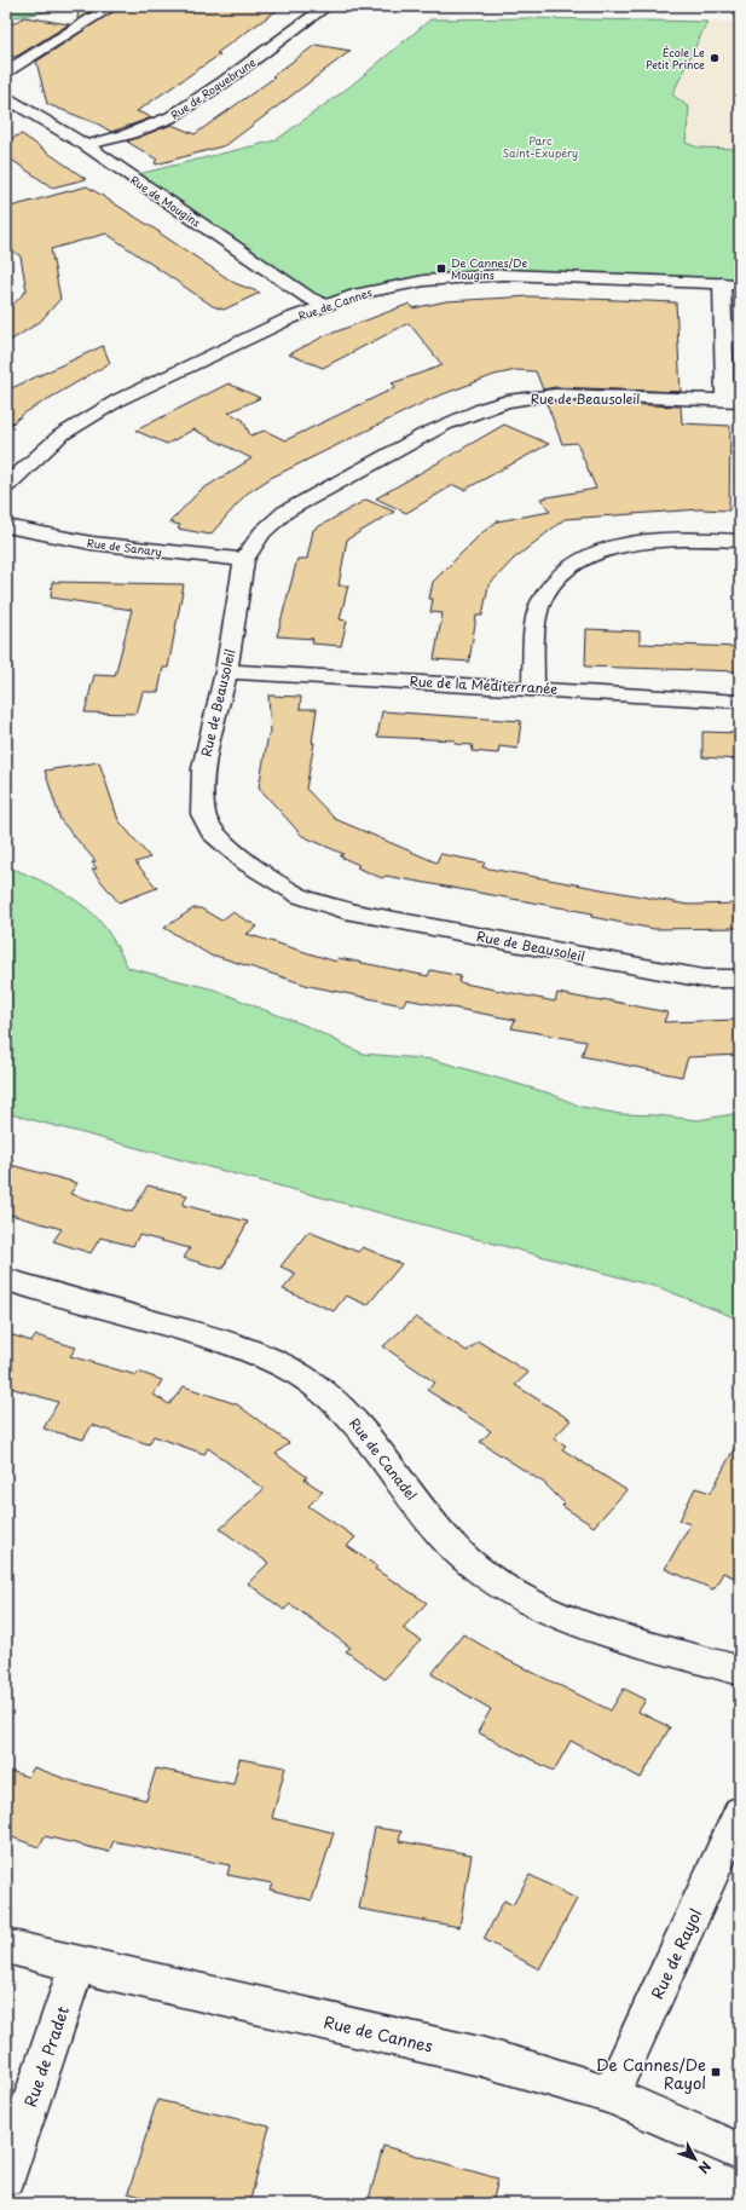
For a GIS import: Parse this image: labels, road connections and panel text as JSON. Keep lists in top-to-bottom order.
{
  "streets": {
    "street": [
      "Rue de Roquebrune",
      "Rue de Mougins",
      "Rue de Cannes",
      "Rue de Beausoleil",
      "Rue de Sanary",
      "Rue de la Méditerranée",
      "Rue de Canadel",
      "Rue de Rayol",
      "Rue de Pradet"
    ]
  },
  "crossings": [
    ["Rue de Roquebrune", "Rue de Mougins"],
    ["Rue de Mougins", "Rue de Cannes"],
    ["Rue de Cannes", "Rue de Rayol"],
    ["Rue de Cannes", "Rue de Pradet"],
    ["Rue de Beausoleil", "Rue de Sanary"],
    ["Rue de Beausoleil", "Rue de la Méditerranée"]
  ],
  "parks": ["Parc Saint-Exupéry"],
  "places": {
    "other": ["École Le Petit Prince"],
    "transit": ["De Cannes/De Mougins", "De Cannes/De Rayol"]
  },
  "north": "bottom right"
}
